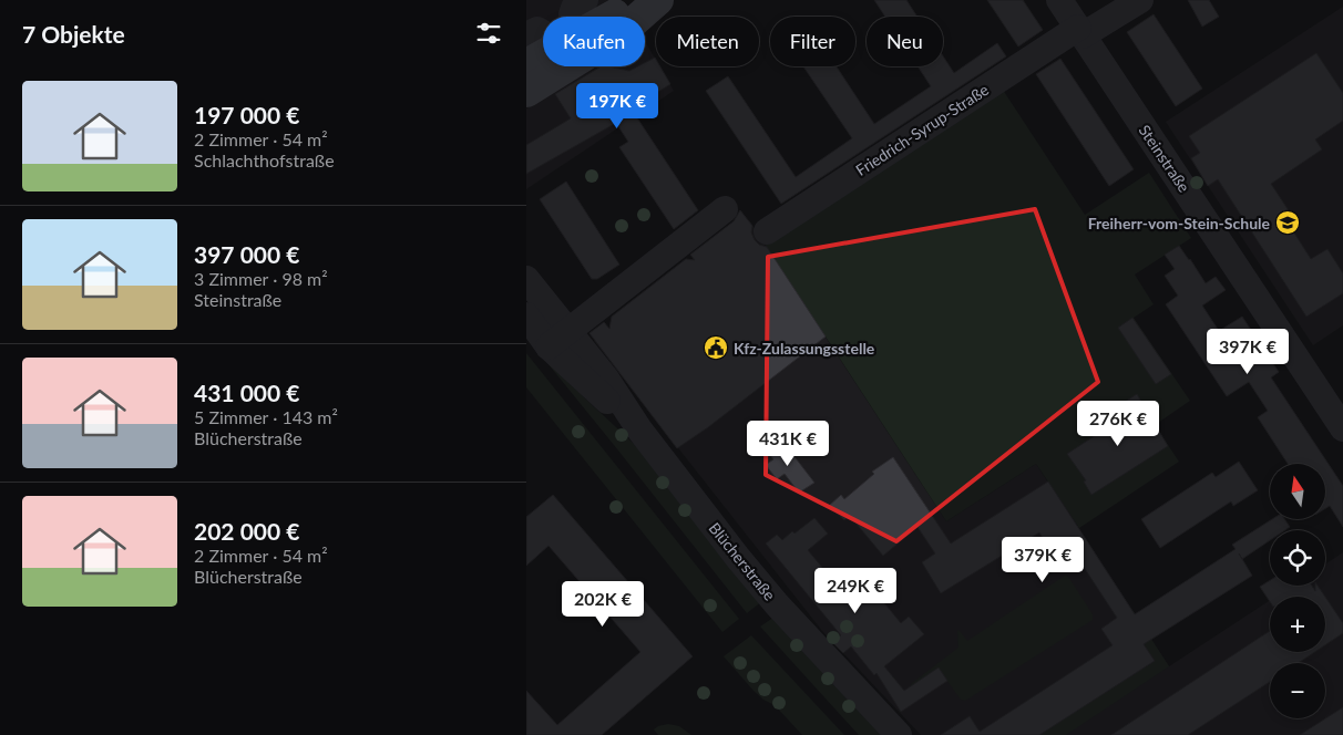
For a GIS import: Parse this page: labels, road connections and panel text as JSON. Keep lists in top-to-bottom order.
{
  "streets": {
    "street": ["Friedrich-Syrup-Straße", "Steinstraße", "Blücherstraße"]
  },
  "crossings": [
    ["Friedrich-Syrup-Straße", "Steinstraße"]
  ],
  "places": {
    "school or university": ["Freiherr-vom-Stein-Schule"],
    "public building": ["Kfz-Zulassungsstelle"]
  },
  "north": "top",
  "page": {
    "heading": "7 Objekte",
    "chip": [
      "Kaufen",
      "Mieten",
      "Filter",
      "Neu"
    ],
    "list": [
      {
        "name": "197 000 €",
        "note": "2 Zimmer · 54 m² · Schlachthofstraße"
      },
      {
        "name": "397 000 €",
        "note": "3 Zimmer · 98 m² · Steinstraße"
      },
      {
        "name": "431 000 €",
        "note": "5 Zimmer · 143 m² · Blücherstraße"
      },
      {
        "name": "202 000 €",
        "note": "2 Zimmer · 54 m² · Blücherstraße"
      }
    ],
    "price": [
      "197K €",
      "397K €",
      "276K €",
      "431K €",
      "379K €",
      "249K €",
      "202K €"
    ],
    "map_buttons": ["+", "−"]
  }
}
